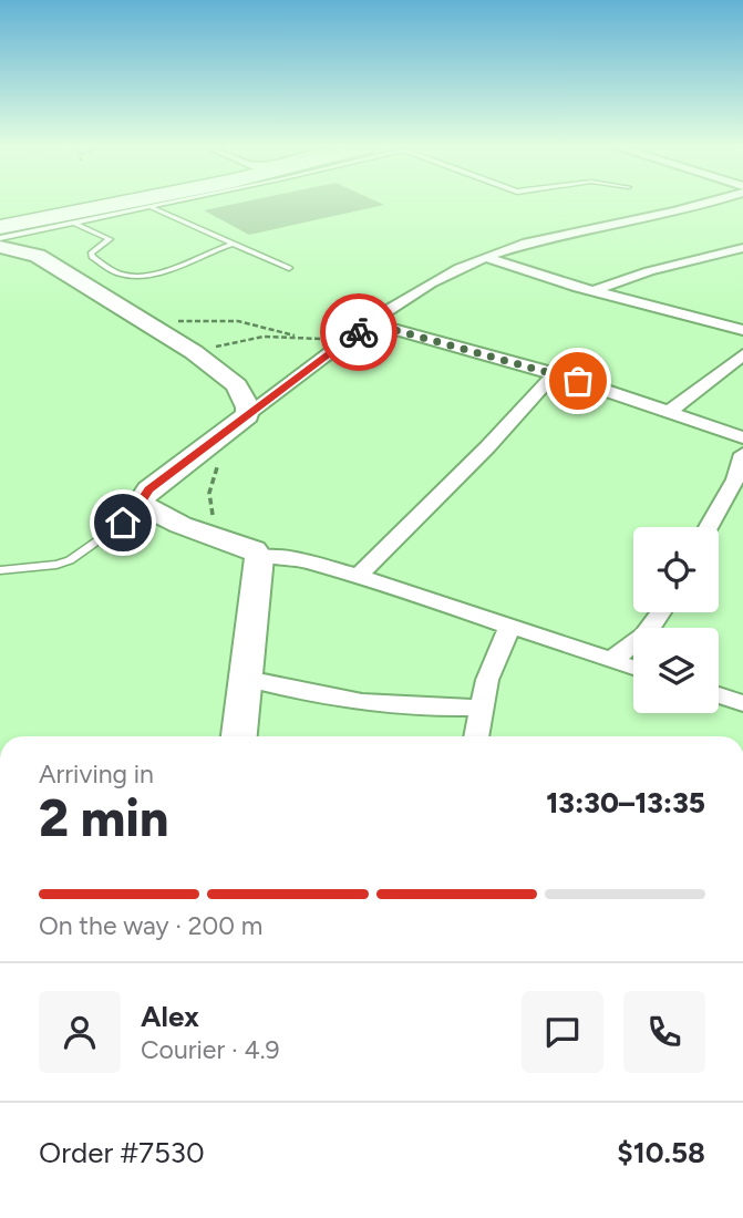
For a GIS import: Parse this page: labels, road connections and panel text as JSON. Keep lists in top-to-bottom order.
{
  "page": {
    "heading": ["2 min", "Arriving in", "13:30–13:35"],
    "panel": [
      "Alex",
      "Courier · 4.9",
      "Order #7530",
      "$10.58"
    ],
    "bar": "On the way · 200 m"
  }
}
